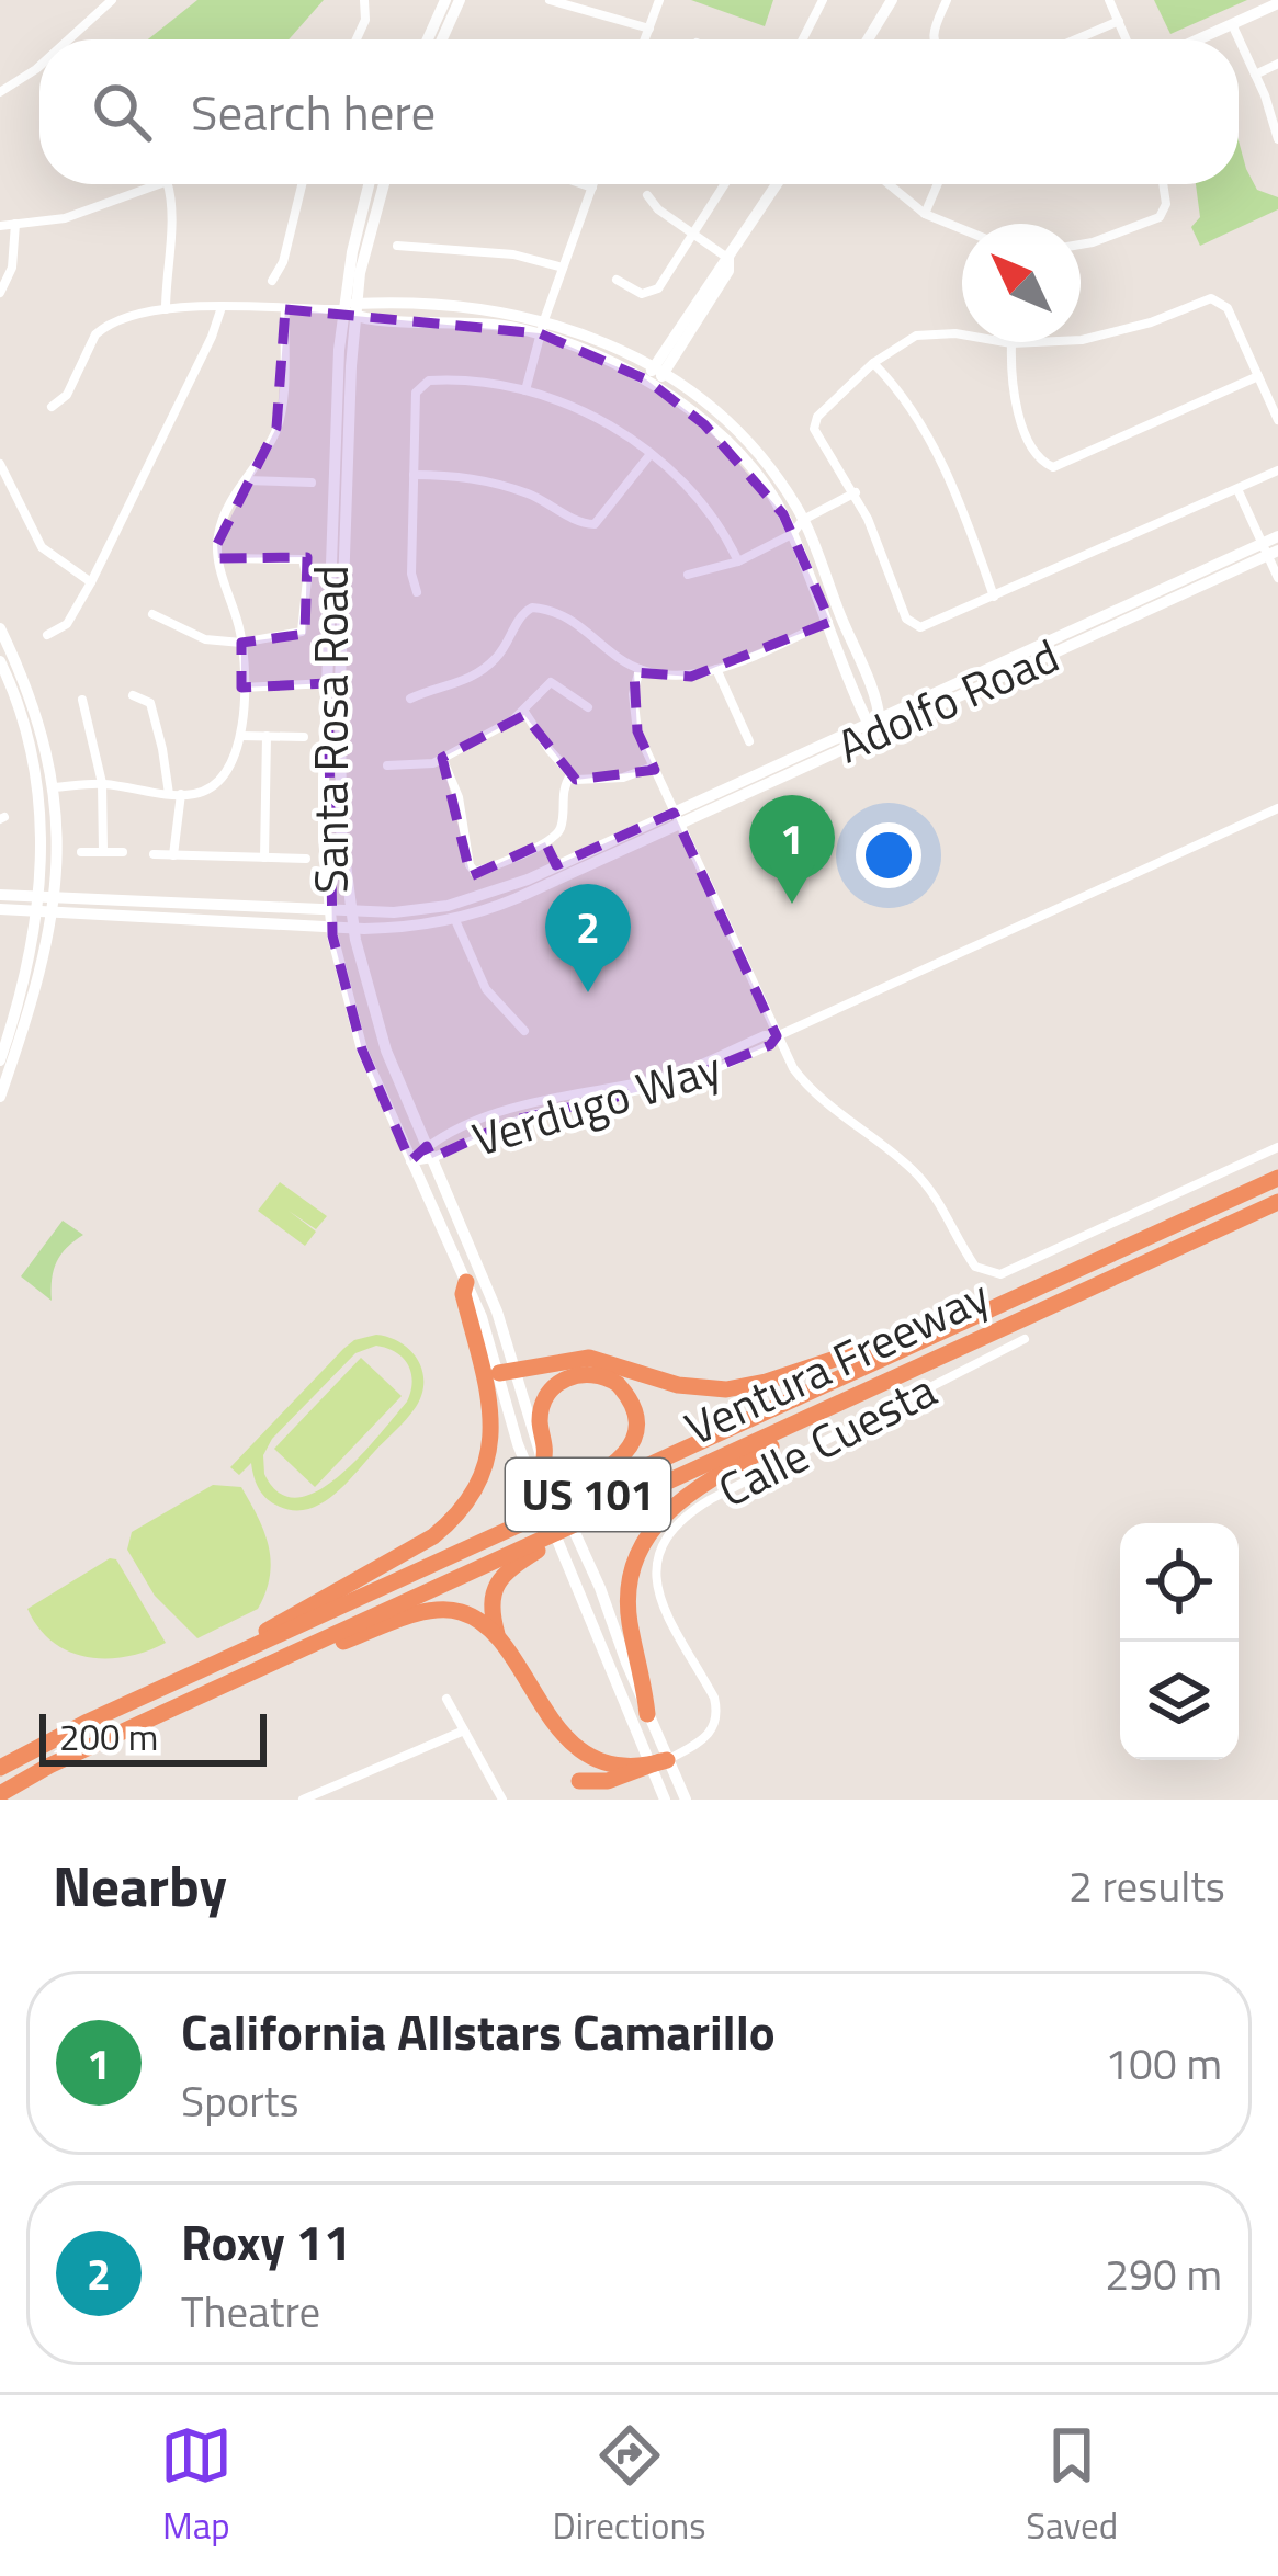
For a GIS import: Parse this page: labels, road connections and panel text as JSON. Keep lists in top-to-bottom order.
{
  "streets": {
    "highway": ["Ventura Freeway", "US 101"],
    "main road": ["Adolfo Road", "Santa Rosa Road"],
    "street": ["Verdugo Way", "Calle Cuesta"]
  },
  "crossings": [
    ["Adolfo Road", "Santa Rosa Road"],
    ["Santa Rosa Road", "Verdugo Way"],
    ["Santa Rosa Road", "Calle Cuesta"]
  ],
  "scale_bar": "200 m",
  "north": "top left",
  "page": {
    "search": "Search here",
    "pins": ["1", "2"],
    "scale": "200 m",
    "heading": ["Nearby", "2 results"],
    "list": [
      {
        "mark": "1",
        "name": "California Allstars Camarillo",
        "note": "Sports",
        "value": "100 m"
      },
      {
        "mark": "2",
        "name": "Roxy 11",
        "note": "Theatre",
        "value": "290 m"
      }
    ],
    "nav": ["Map", "Directions", "Saved"]
  }
}
